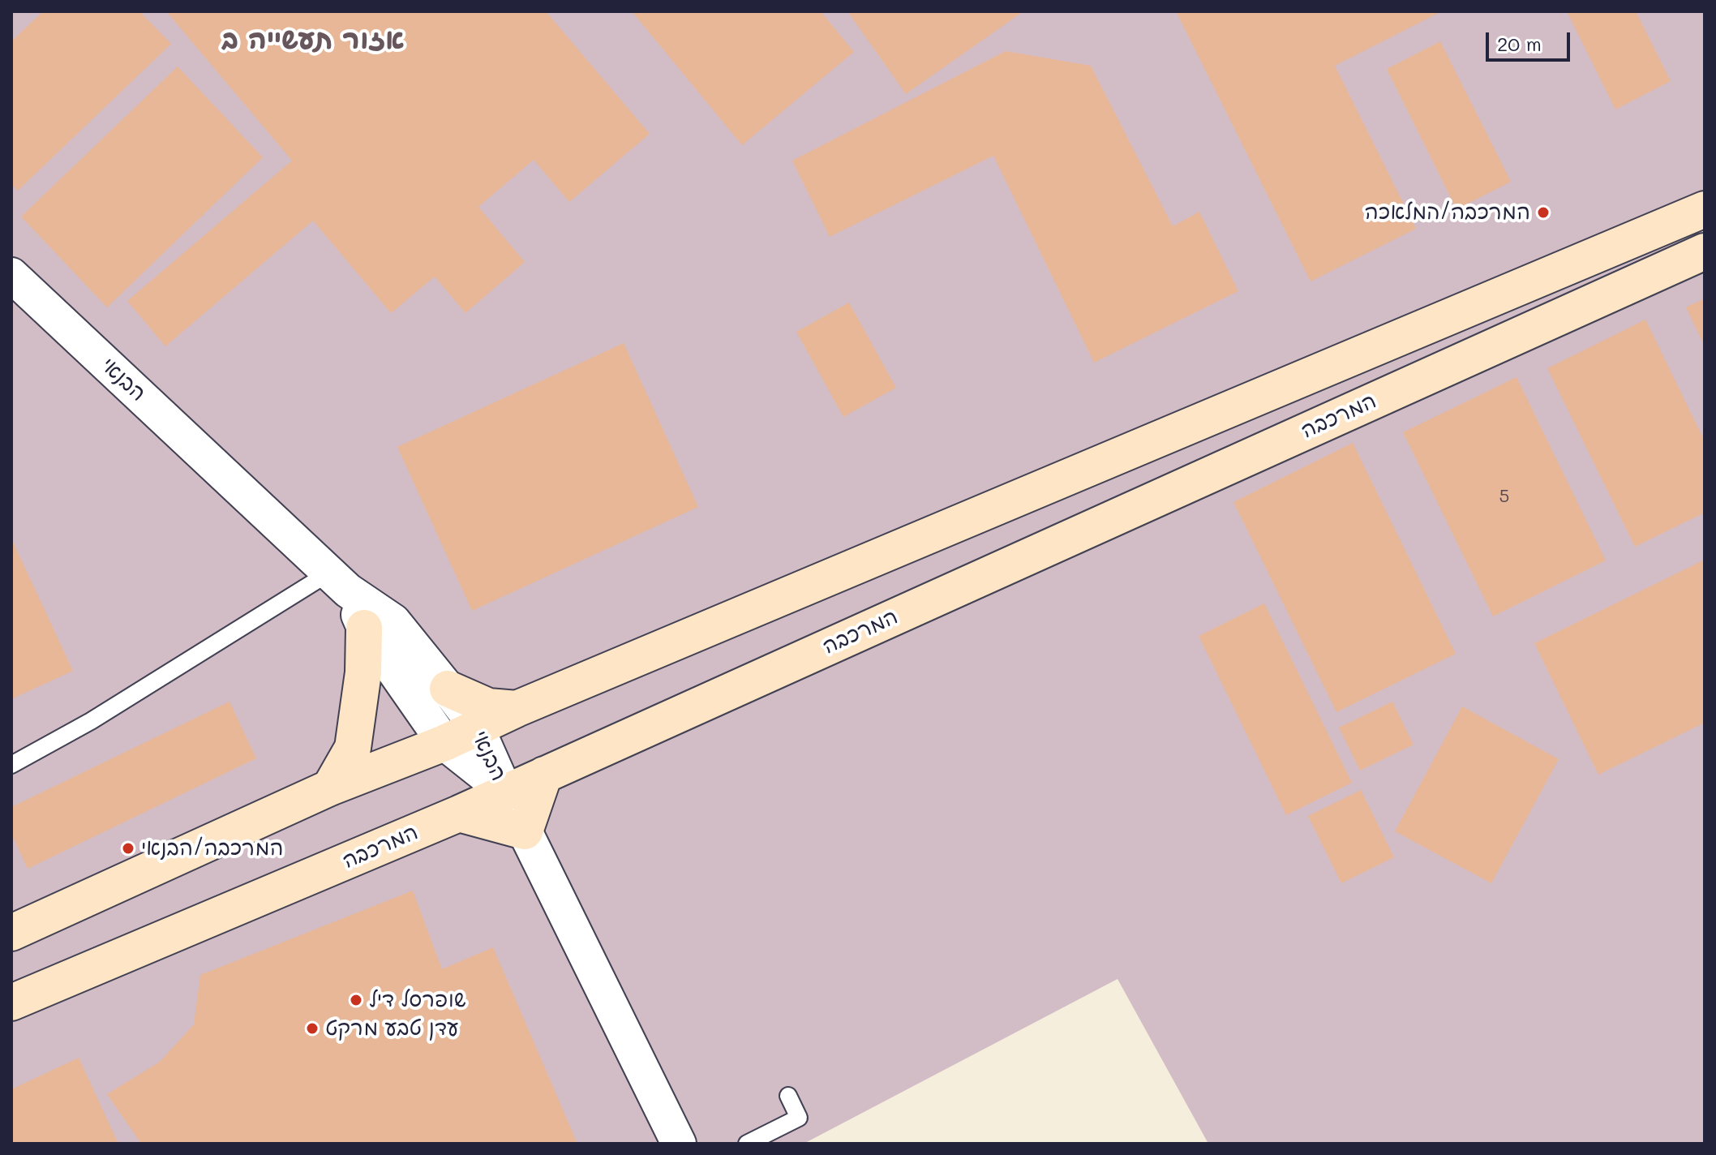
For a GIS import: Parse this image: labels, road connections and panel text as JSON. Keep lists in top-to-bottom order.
{
  "streets": {
    "street": ["הבנאי", "המרכבה"]
  },
  "crossings": [
    ["הבנאי", "המרכבה"]
  ],
  "districts": ["אזור תעשייה ב"],
  "places": [
    "המרכבה/המלאכה",
    "המרכבה/הבנאי",
    "שופרסל דיל",
    "עדן טבע מרקט"
  ],
  "house_numbers": ["5"],
  "scale_bar": "20 m"
}
